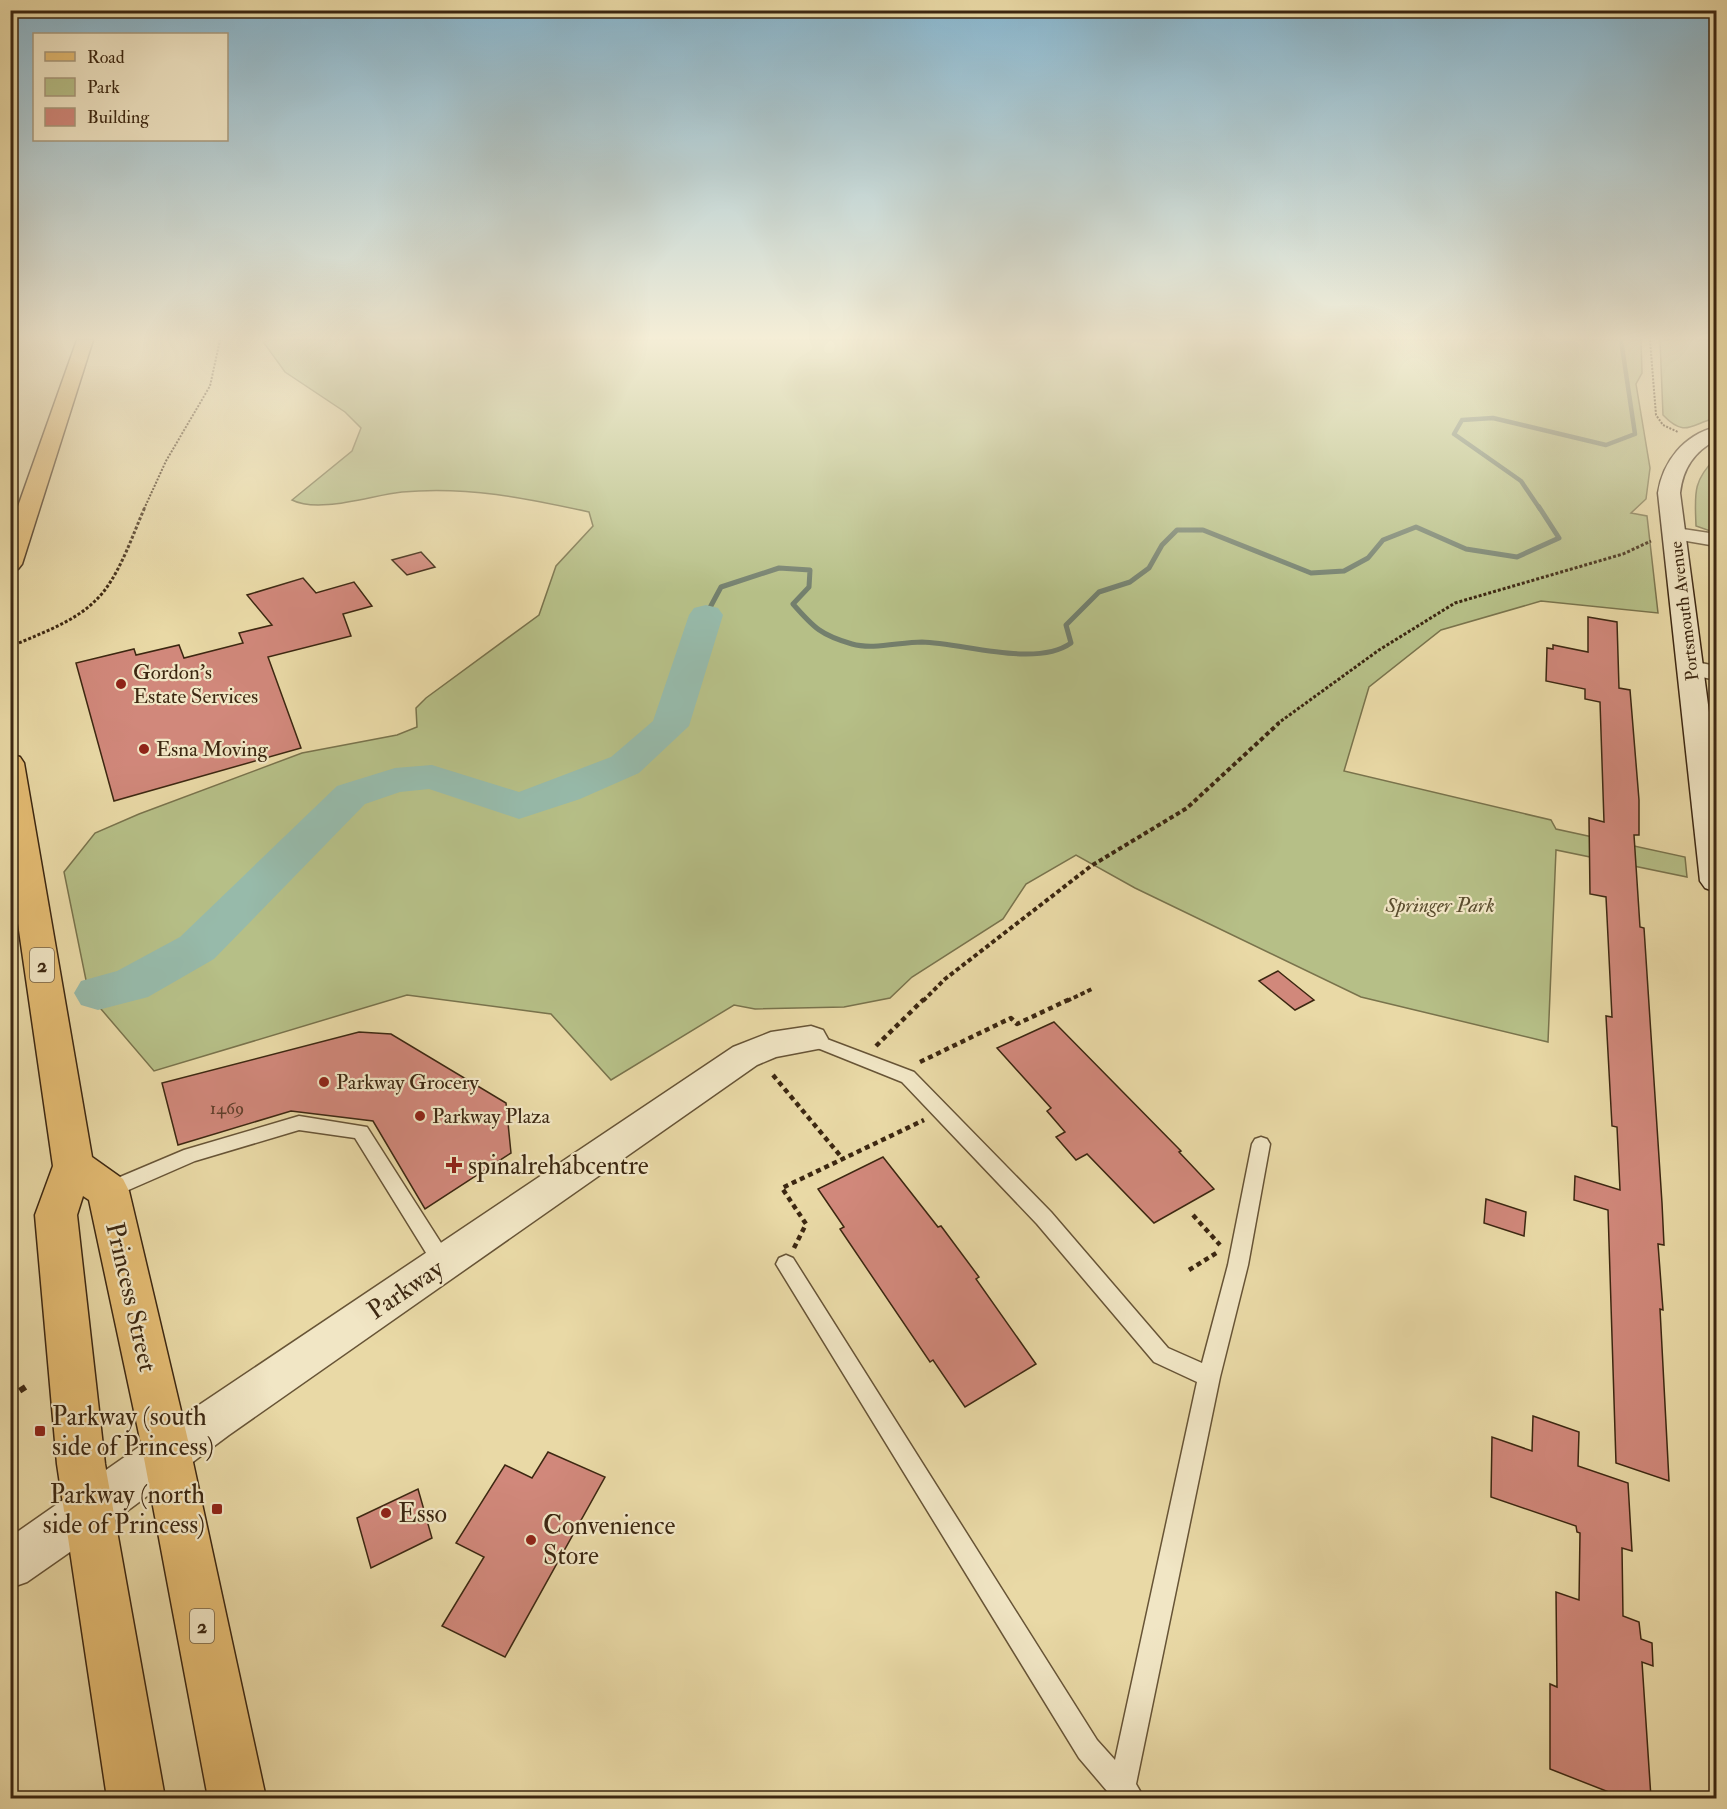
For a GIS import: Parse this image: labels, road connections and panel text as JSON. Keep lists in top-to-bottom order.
{
  "streets": {
    "main road": ["Portsmouth Avenue", "2", "Princess Street"],
    "street": ["Parkway"]
  },
  "crossings": [
    ["Parkway", "Princess Street"]
  ],
  "parks": ["Springer Park"],
  "places": {
    "other": [
      "Gordon's Estate Services",
      "Esna Moving",
      "Parkway Grocery",
      "Parkway Plaza",
      "Esso",
      "Convenience Store"
    ],
    "health": ["spinalrehabcentre"],
    "transit": ["Parkway (south side of Princess)", "Parkway (north side of Princess)"]
  },
  "house_numbers": ["1469"],
  "legend": ["Road", "Park", "Building"]
}
